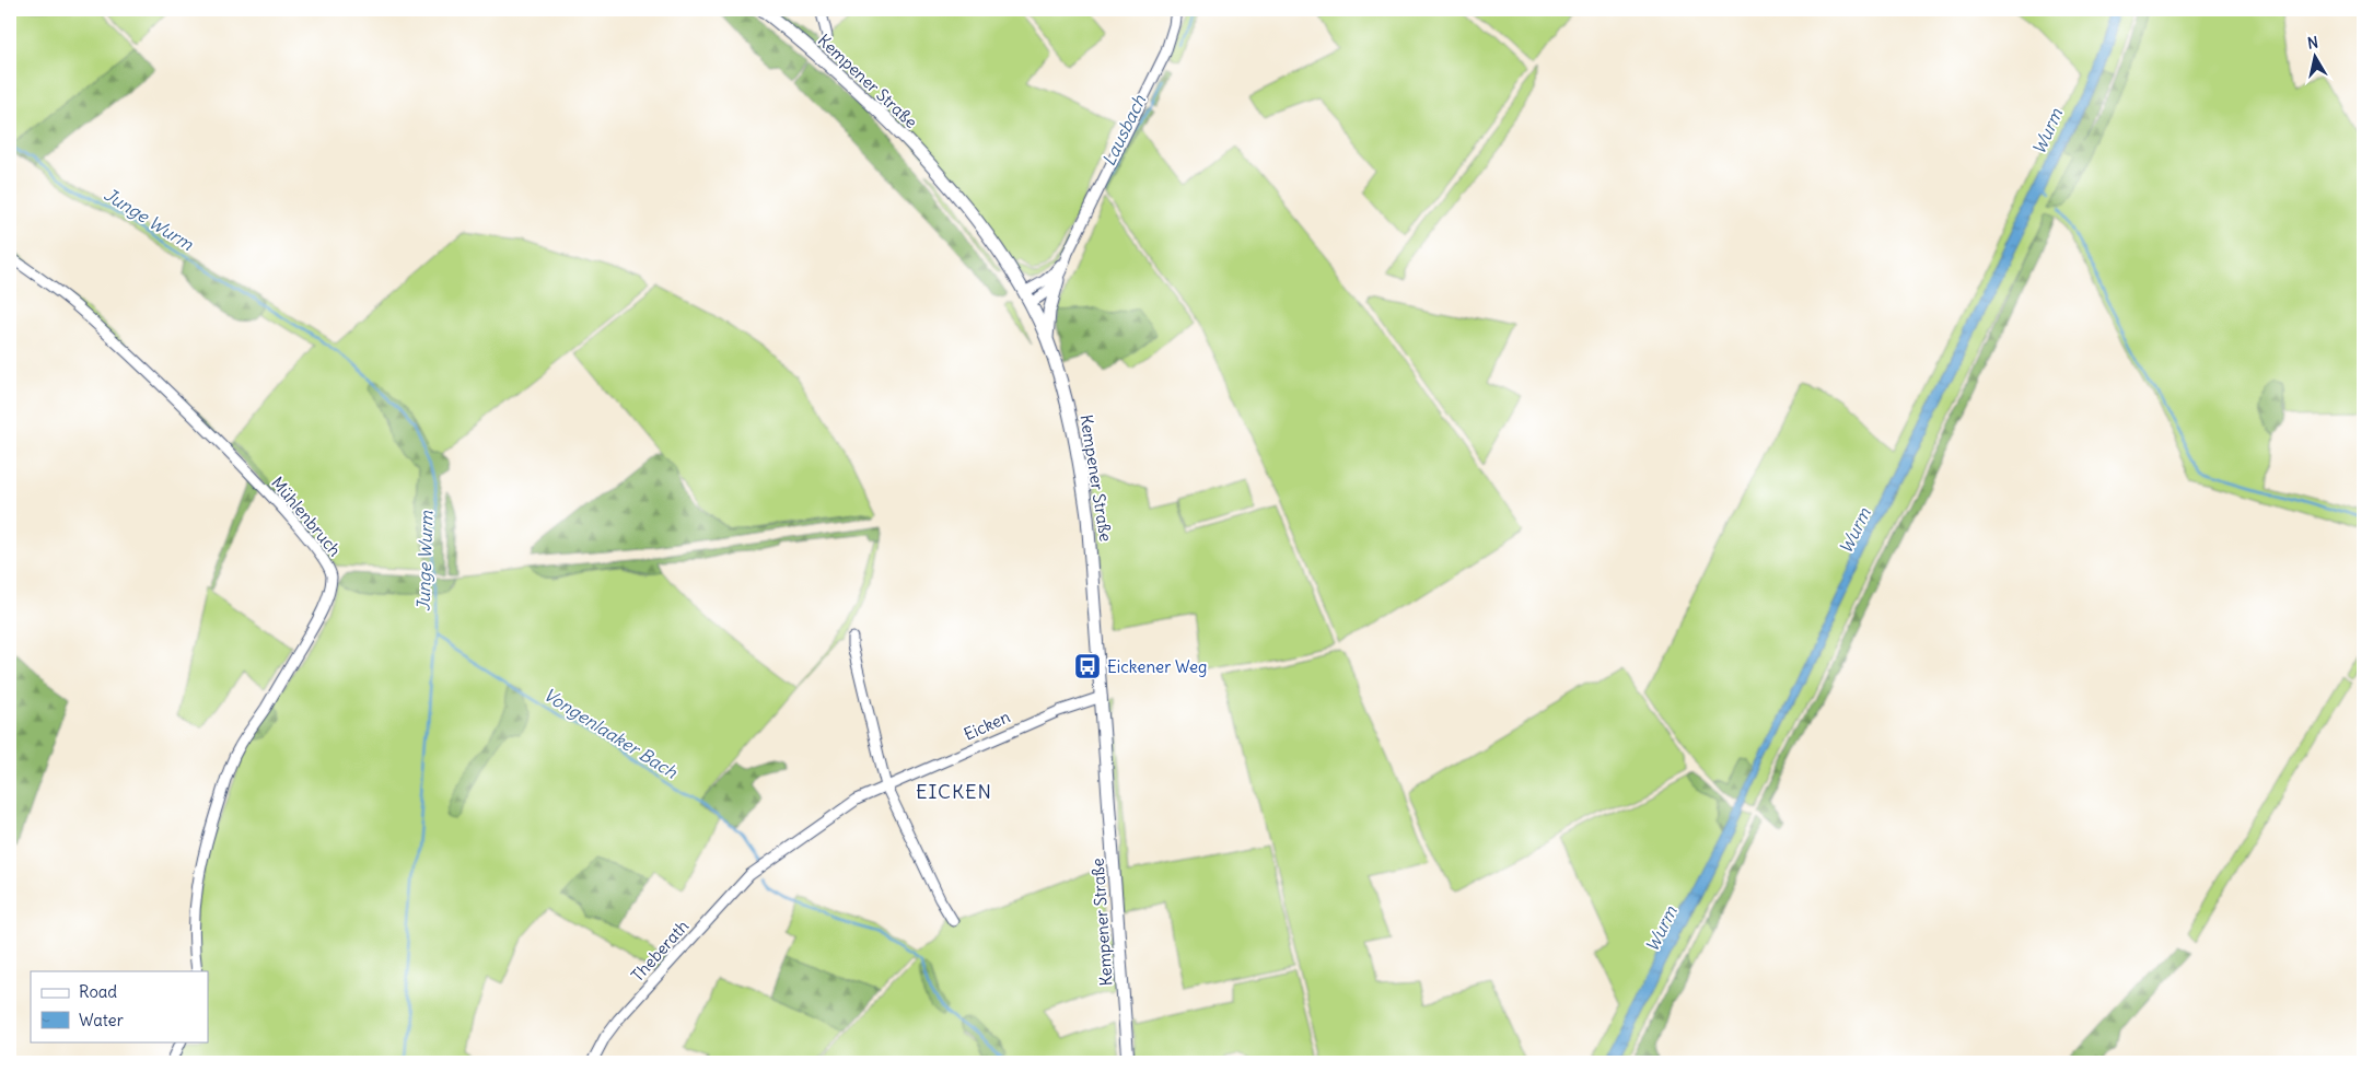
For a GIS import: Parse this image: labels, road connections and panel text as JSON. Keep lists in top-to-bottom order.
{
  "streets": {
    "main road": ["Kempener Straße"],
    "street": ["Mühlenbruch", "Eicken", "Theberath"]
  },
  "crossings": [
    ["Kempener Straße", "Eicken"],
    ["Eicken", "Theberath"]
  ],
  "districts": ["EICKEN"],
  "water": [
    "Lausbach",
    "Wurm",
    "Junge Wurm",
    "Vongenlaaker Bach"
  ],
  "places": {
    "bus stop": ["Eickener Weg"]
  },
  "legend": ["Road", "Water"],
  "north": "top"
}
